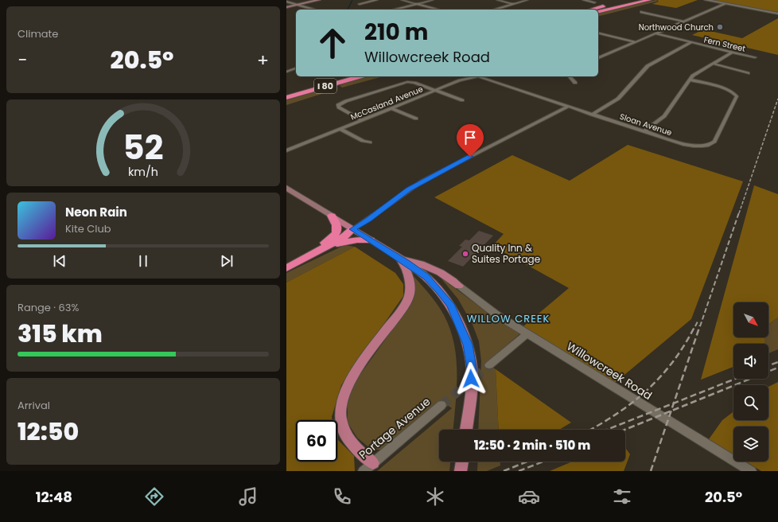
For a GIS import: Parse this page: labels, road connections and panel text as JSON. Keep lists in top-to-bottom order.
{
  "streets": {
    "highway": ["I 80"],
    "street": [
      "Fern Street",
      "McCasland Avenue",
      "Sloan Avenue",
      "Willowcreek Road",
      "Portage Avenue"
    ]
  },
  "crossings": [
    ["McCasland Avenue", "Sloan Avenue"]
  ],
  "districts": ["WILLOW CREEK"],
  "places": ["Northwood Church", "Quality Inn & Suites Portage"],
  "north": "bottom right",
  "page": {
    "tile": [
      "Climate",
      ["Range · 63%", "315 km"],
      ["Arrival", "12:50"]
    ],
    "turn": ["210 m", "Willowcreek Road"],
    "heat": ["−", "20.5°", "+"],
    "song": ["Neon Rain", "Kite Club"],
    "limit": "60",
    "trip": "12:50 · 2 min · 510 m",
    "tabs": ["12:48", "20.5°"],
    "gauge": ["52", "km/h"]
  }
}
